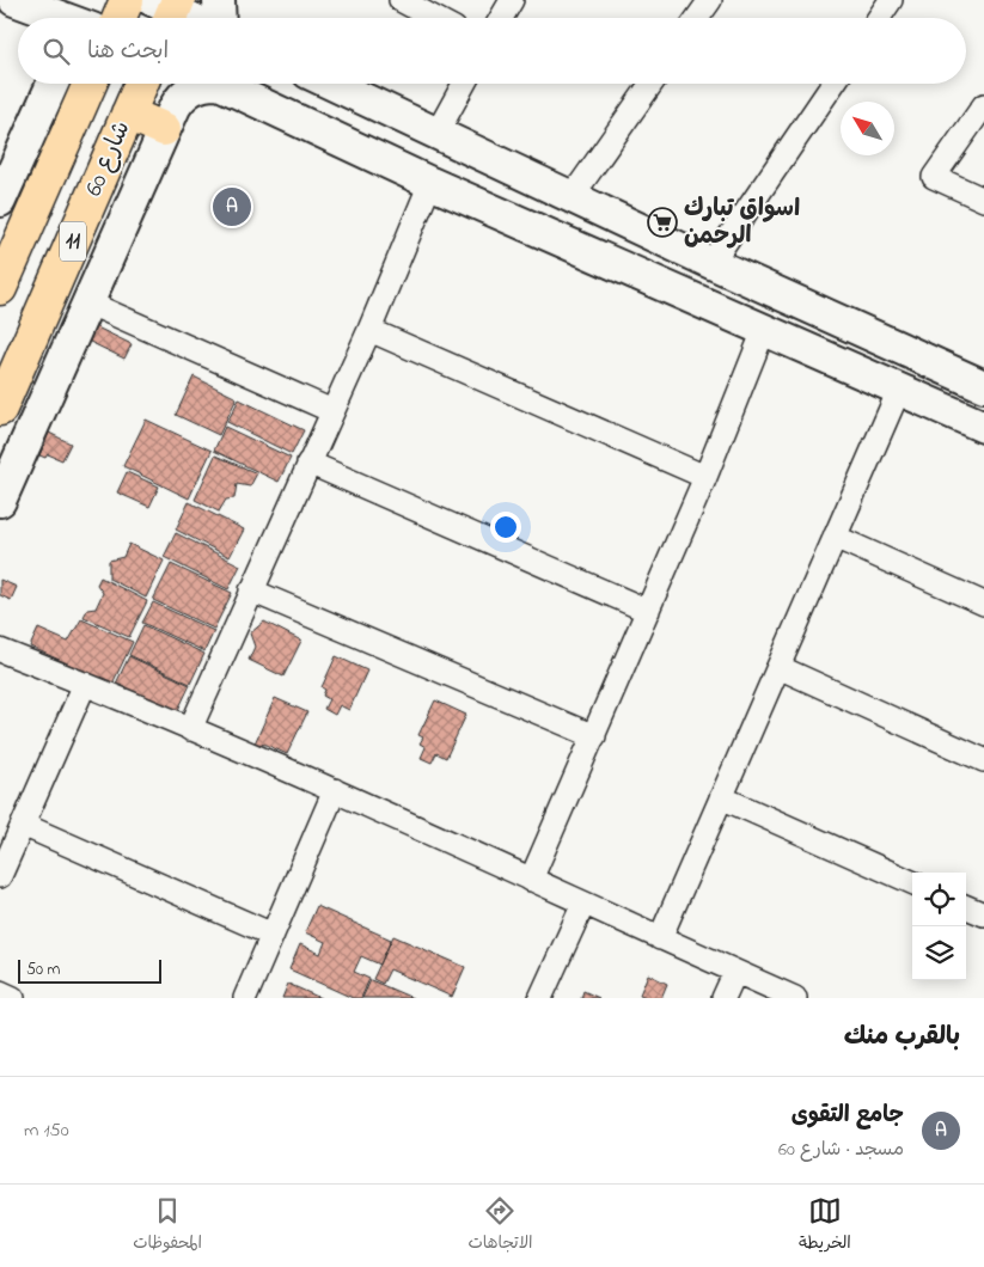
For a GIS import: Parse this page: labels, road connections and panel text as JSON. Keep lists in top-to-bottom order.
{
  "streets": {
    "highway": ["شارع 60", "11"]
  },
  "places": {
    "supermarket": ["اسواق تبارك الرحمن"]
  },
  "scale_bar": "50 m",
  "north": "top left",
  "page": {
    "search": "ابحث هنا",
    "pins": "A",
    "scale": "50 m",
    "heading": "بالقرب منك",
    "list": [
      {
        "mark": "A",
        "name": "جامع التقوى",
        "note": "مسجد · شارع 60",
        "value": "150 m"
      }
    ],
    "nav": ["الخريطة", "الاتجاهات", "المحفوظات"]
  }
}
